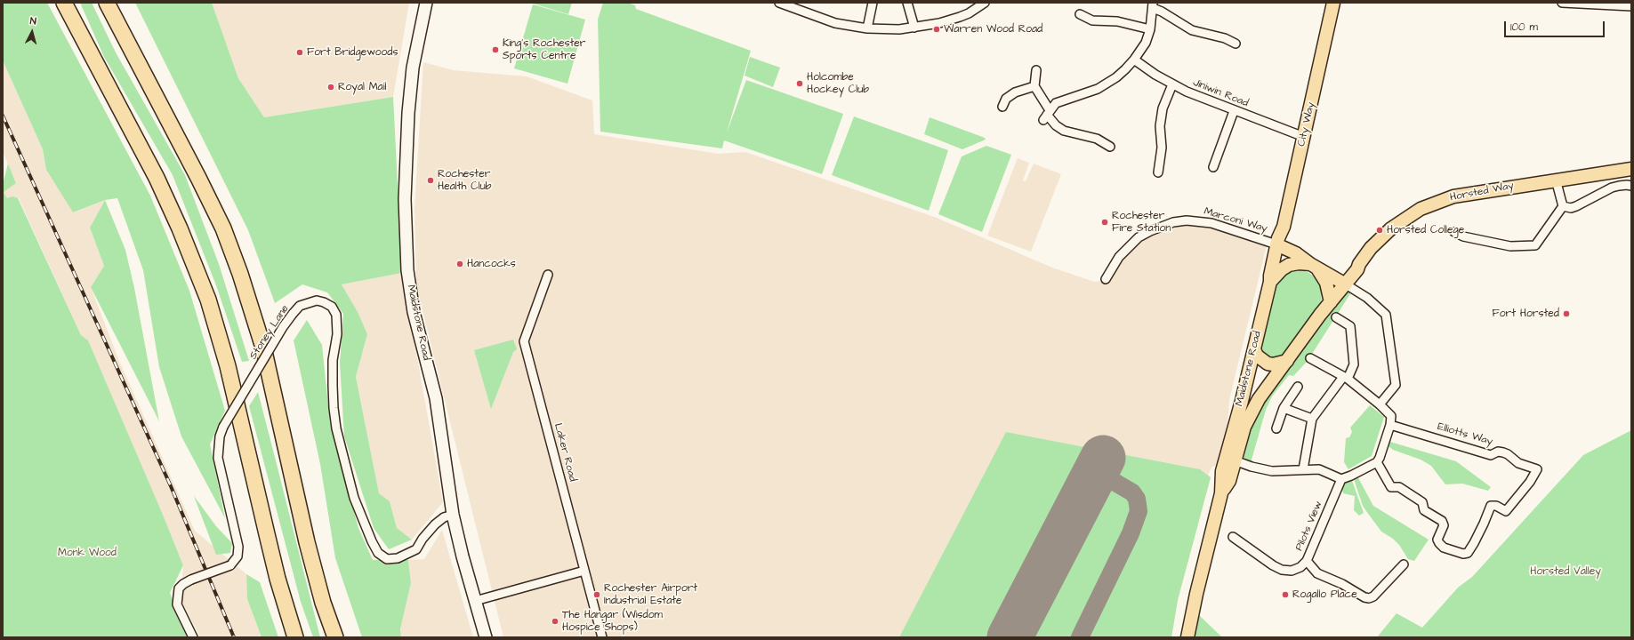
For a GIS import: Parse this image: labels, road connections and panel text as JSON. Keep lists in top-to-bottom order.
{
  "streets": {
    "main road": ["City Way", "Horsted Way", "Maidstone Road"],
    "street": [
      "Jiniwin Road",
      "Marconi Way",
      "Stoney Lane",
      "Elliotts Way",
      "Laker Road",
      "Pilots View"
    ]
  },
  "crossings": [
    ["Jiniwin Road", "City Way"],
    ["City Way", "Marconi Way"],
    ["City Way", "Maidstone Road"],
    ["Horsted Way", "Maidstone Road"],
    ["Marconi Way", "Maidstone Road"],
    ["Maidstone Road", "Stoney Lane"]
  ],
  "parks": ["Monk Wood", "Horsted Valley"],
  "places": [
    "Warren Wood Road",
    "King's Rochester Sports Centre",
    "Fort Bridgewoods",
    "Holcombe Hockey Club",
    "Royal Mail",
    "Rochester Health Club",
    "Rochester Fire Station",
    "Horsted College",
    "Hancocks",
    "Fort Horsted",
    "Rochester Airport Industrial Estate",
    "Rogallo Place",
    "The Hangar (Wisdom Hospice Shops)"
  ],
  "scale_bar": "100 m",
  "north": "top"
}
